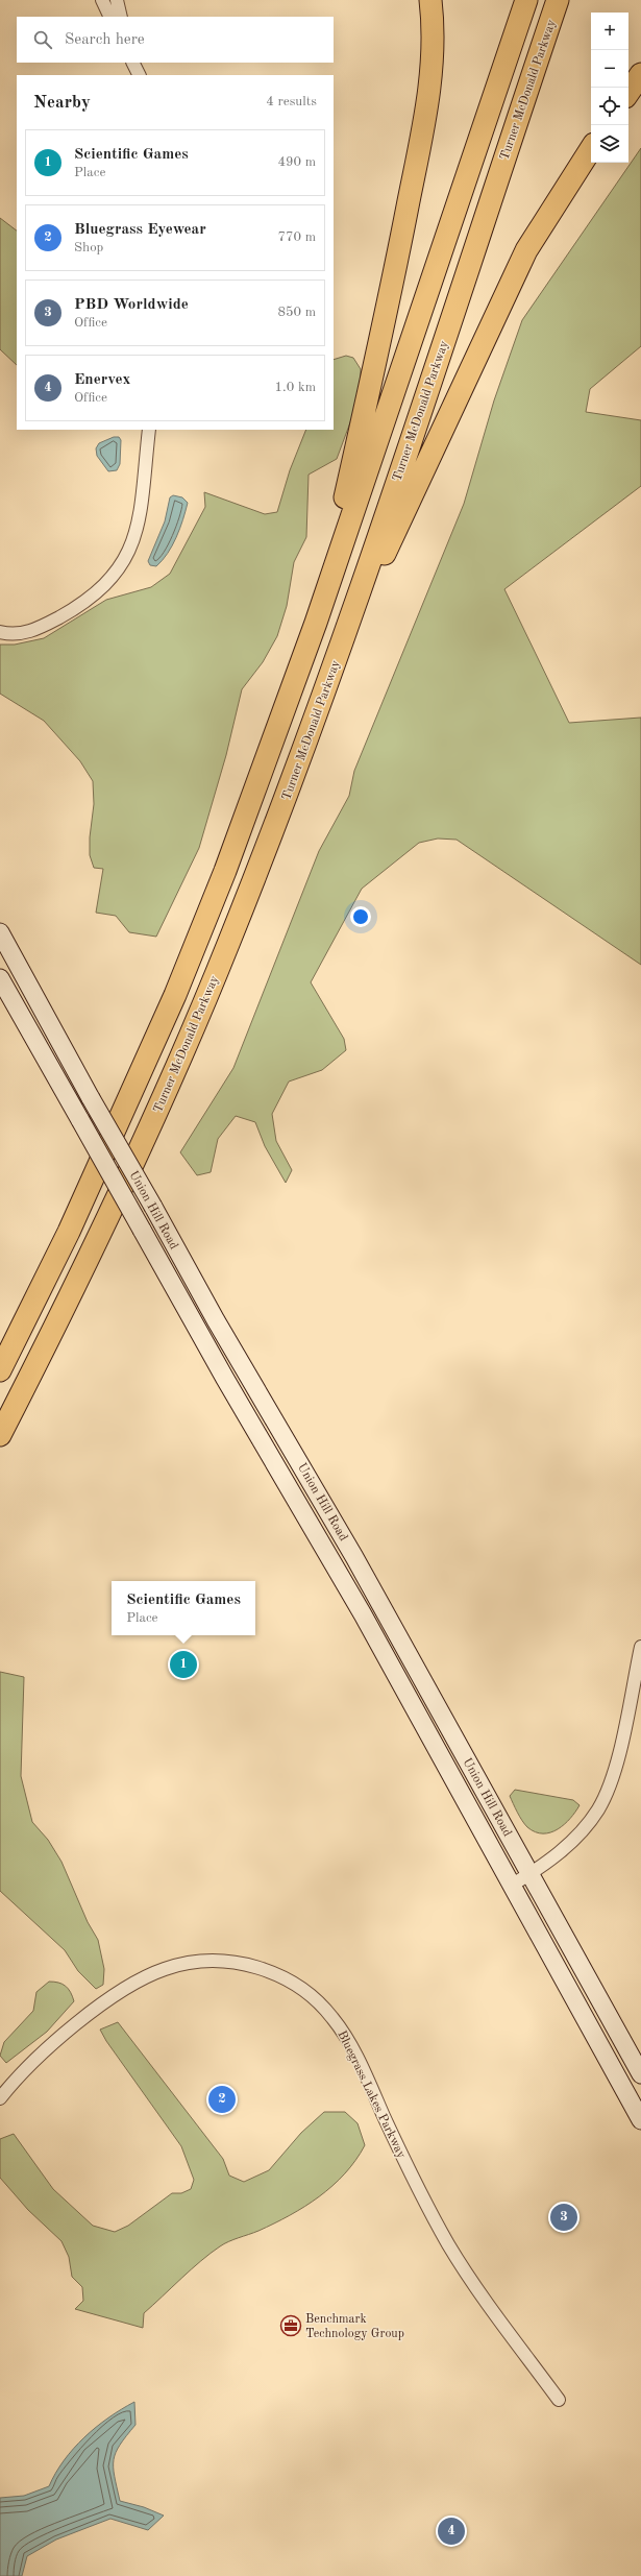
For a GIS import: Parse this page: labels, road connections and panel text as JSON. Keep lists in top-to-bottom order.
{
  "streets": {
    "highway": ["Turner McDonald Parkway"],
    "street": ["Union Hill Road", "Bluegrass Lakes Parkway"]
  },
  "places": {
    "office": ["Benchmark Technology Group"]
  },
  "page": {
    "map_buttons": ["+", "−"],
    "search": "Search here",
    "heading": ["Nearby", "4 results"],
    "list": [
      {
        "mark": "1",
        "name": "Scientific Games",
        "note": "Place",
        "value": "490 m"
      },
      {
        "mark": "2",
        "name": "Bluegrass Eyewear",
        "note": "Shop",
        "value": "770 m"
      },
      {
        "mark": "3",
        "name": "PBD Worldwide",
        "note": "Office",
        "value": "850 m"
      },
      {
        "mark": "4",
        "name": "Enervex",
        "note": "Office",
        "value": "1.0 km"
      }
    ],
    "popup": ["Scientific Games", "Place"],
    "pins": [
      "1",
      "2",
      "3",
      "4"
    ]
  }
}
